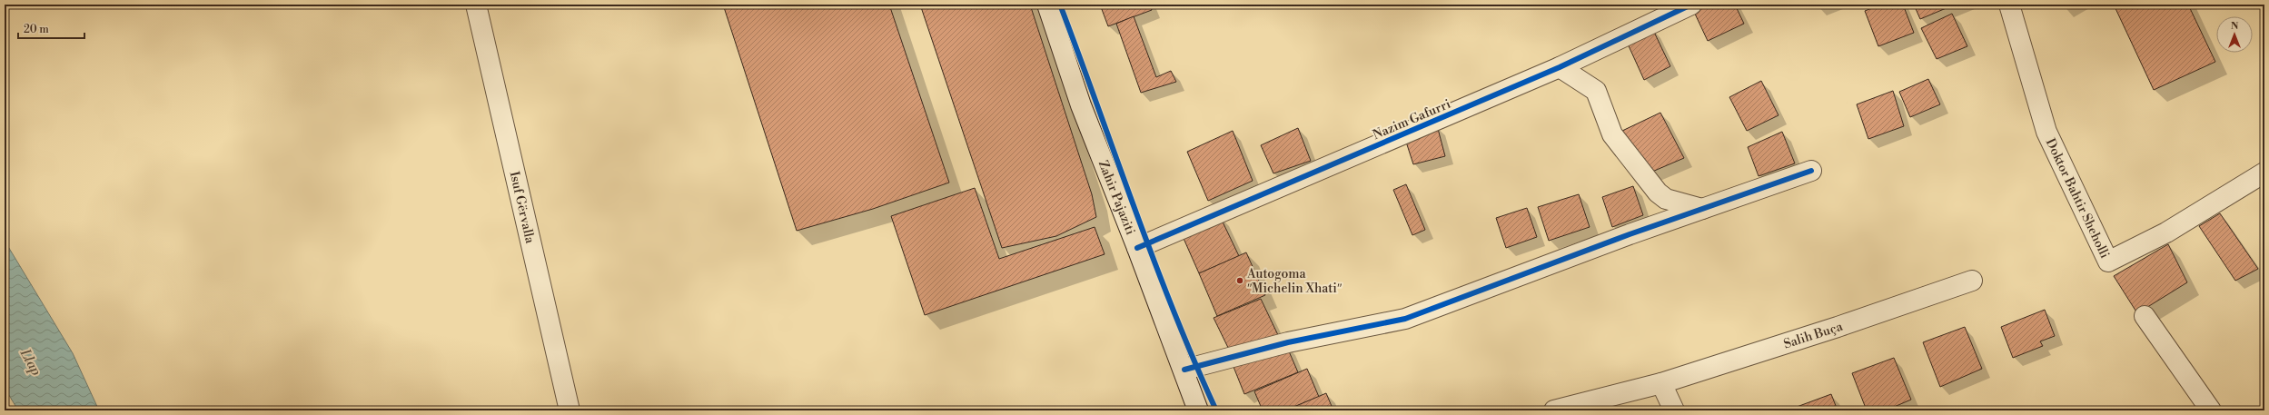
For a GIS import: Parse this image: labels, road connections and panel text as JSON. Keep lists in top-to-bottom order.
{
  "streets": {
    "street": [
      "Nazim Gafurri",
      "Zahir Pajaziti",
      "Doktor Bahtir Sheholli",
      "Isuf Gërvalla",
      "Salih Buça"
    ]
  },
  "crossings": [
    ["Nazim Gafurri", "Zahir Pajaziti"]
  ],
  "water": ["Llap"],
  "places": ["Autogoma ʺMichelin Xhatiʺ"],
  "scale_bar": "20 m",
  "north": "top"
}
